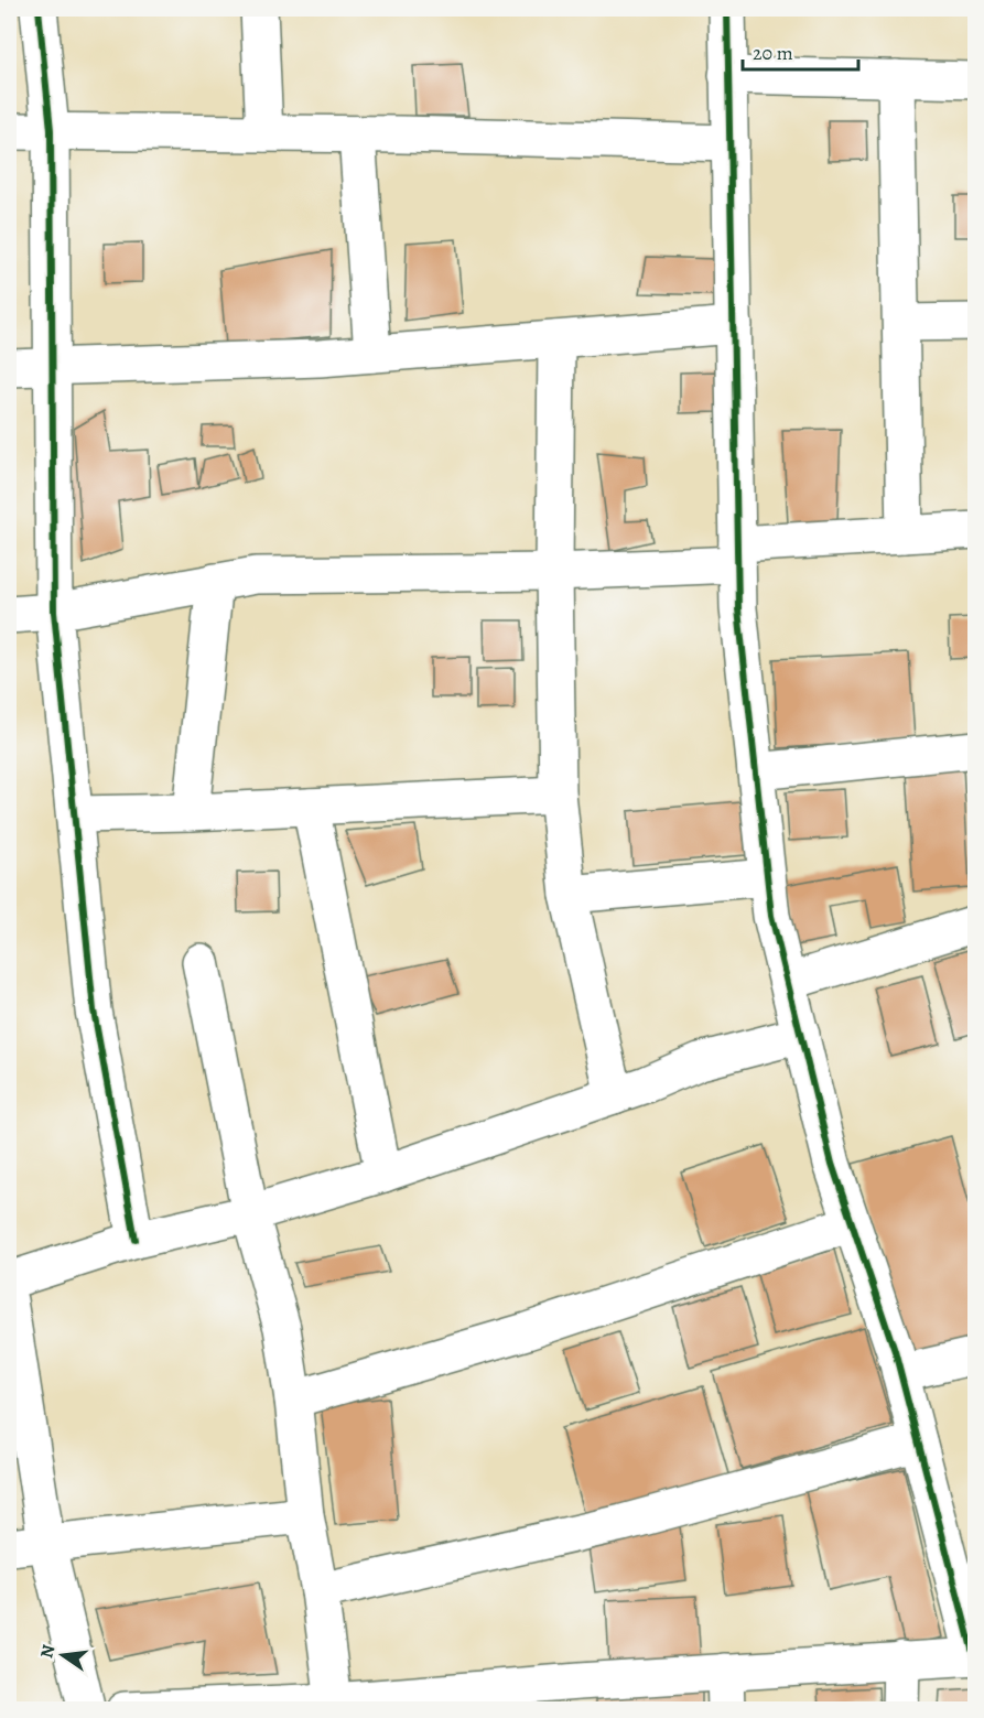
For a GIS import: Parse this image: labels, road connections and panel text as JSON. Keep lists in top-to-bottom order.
{
  "scale_bar": "20 m",
  "north": "left"
}
